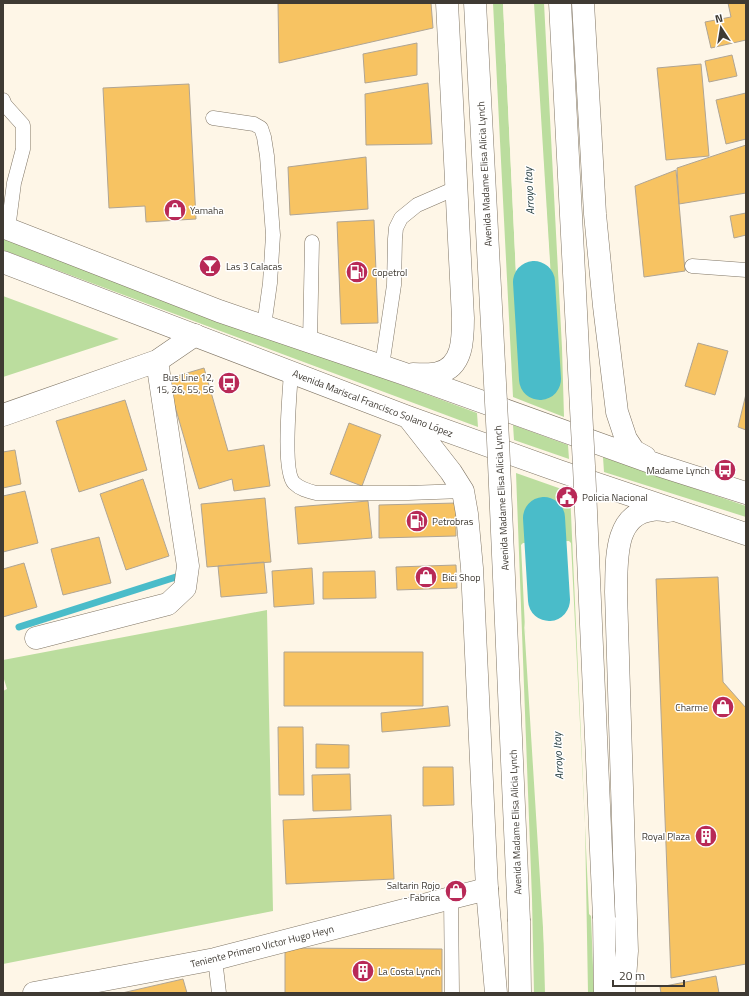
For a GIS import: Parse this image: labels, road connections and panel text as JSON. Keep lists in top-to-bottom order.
{
  "streets": {
    "main road": ["Avenida Madame Elisa Alicia Lynch", "Avenida Mariscal Francisco Solano López", "Teniente Primero Victor Hugo Heyn"]
  },
  "water": ["Arroyo Itay"],
  "places": {
    "shop": [
      "Yamaha",
      "Bici Shop",
      "Charme",
      "Saltarin Rojo - Fabrica"
    ],
    "bar": ["Las 3 Calacas"],
    "fuel station": ["Copetrol", "Petrobras"],
    "bus stop": ["Bus Line 12, 15, 26, 55, 56", "Madame Lynch"],
    "public building": ["Policia Nacional"],
    "building": ["Royal Plaza", "La Costa Lynch"]
  },
  "scale_bar": "20 m",
  "north": "top"
}
